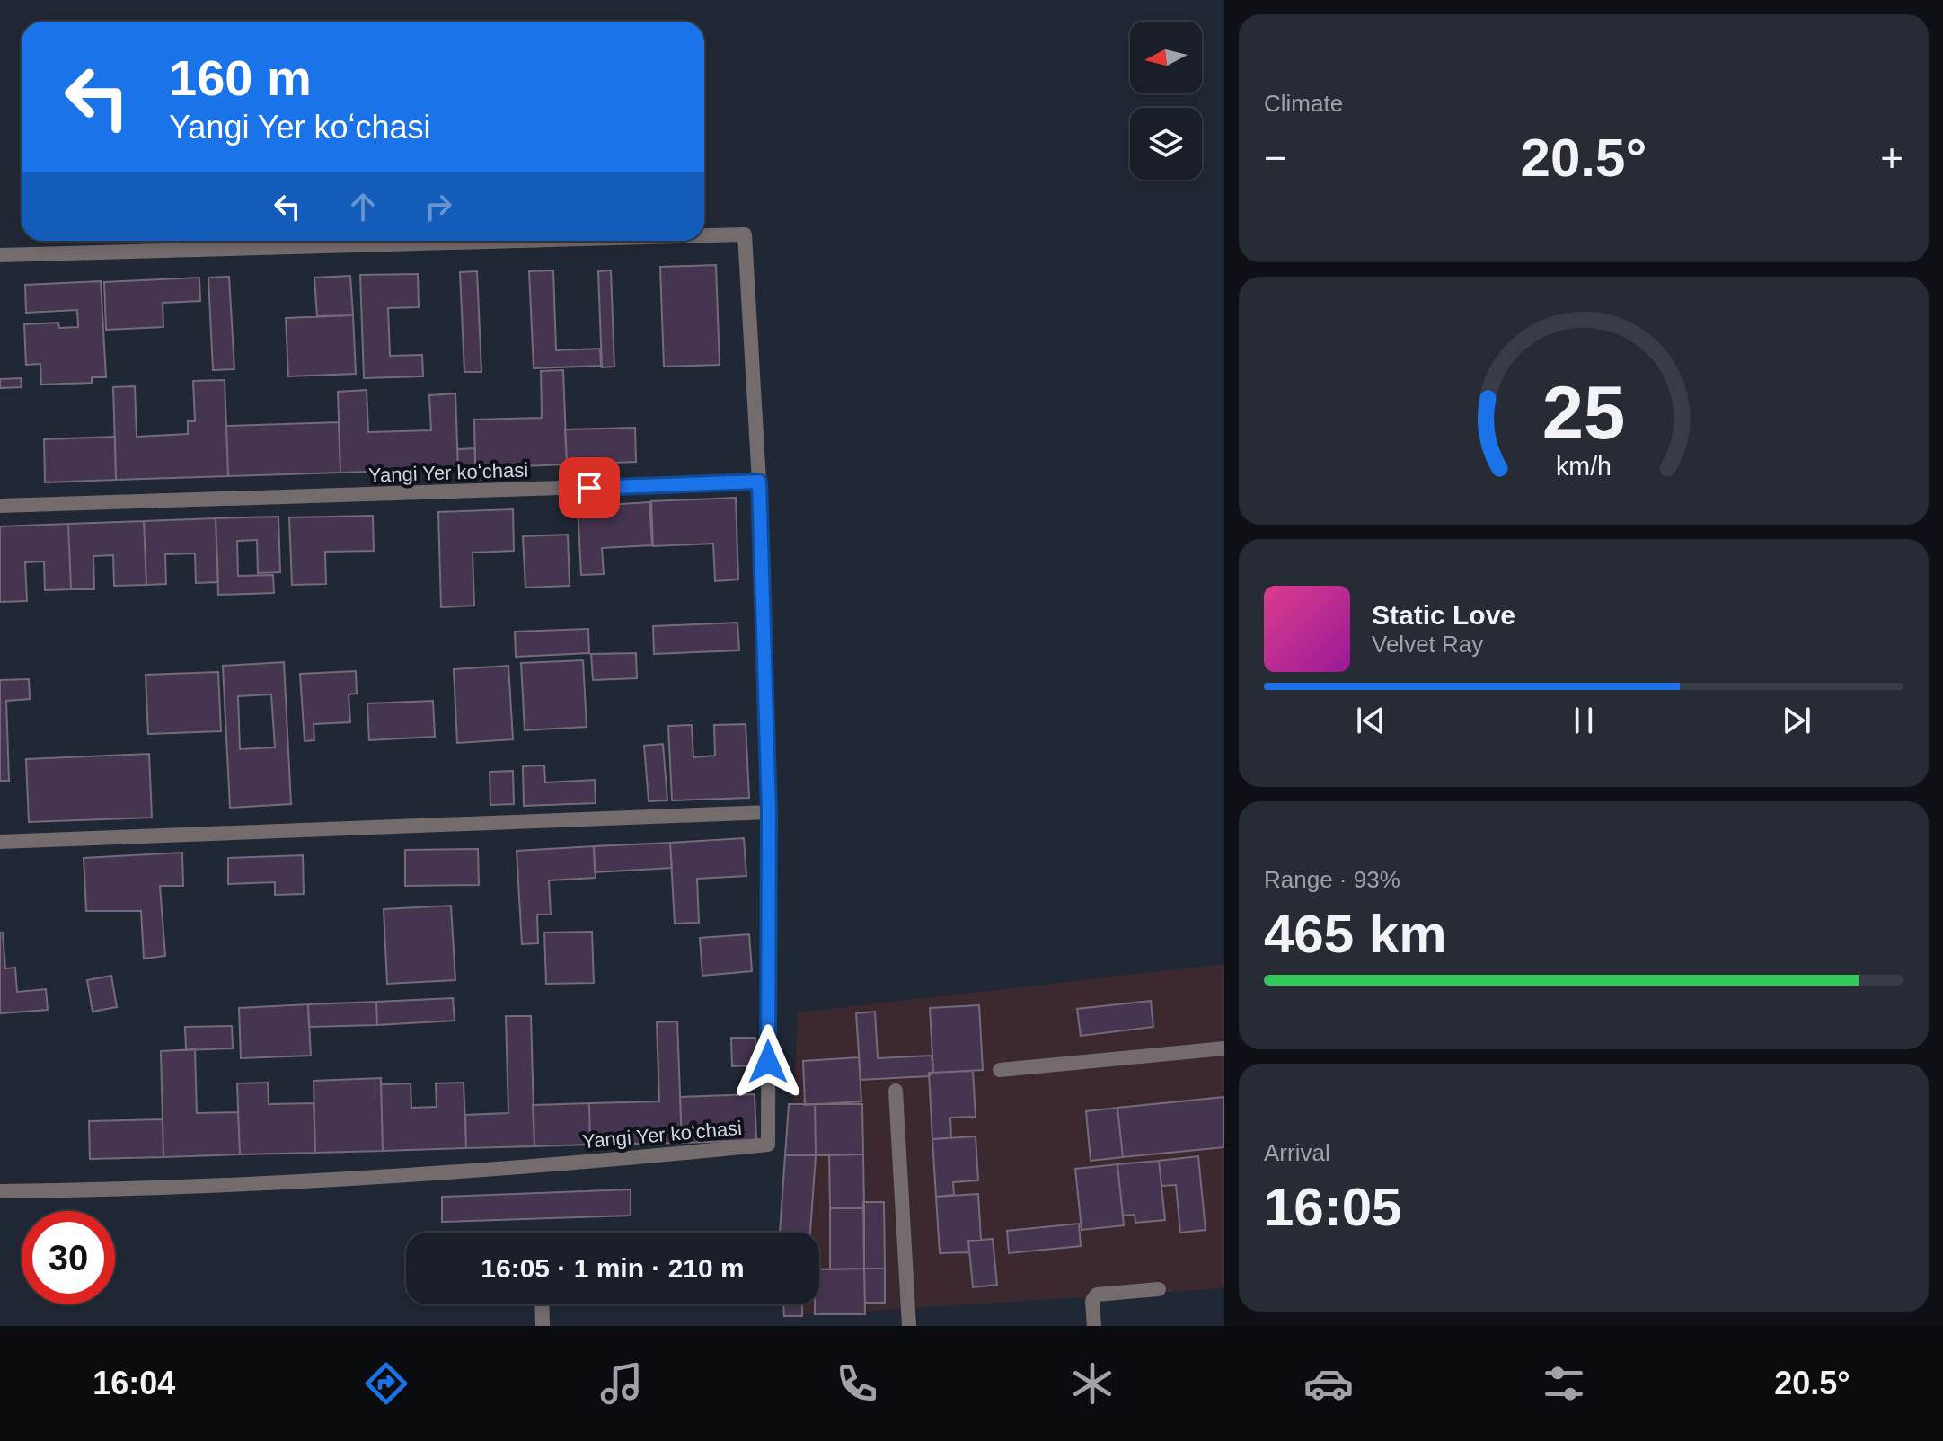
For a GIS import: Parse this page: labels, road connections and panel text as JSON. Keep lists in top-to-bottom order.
{
  "streets": {
    "street": ["Yangi Yer koʻchasi"]
  },
  "north": "left",
  "page": {
    "tile": [
      "Climate",
      ["Range · 93%", "465 km"],
      ["Arrival", "16:05"]
    ],
    "turn": ["160 m", "Yangi Yer koʻchasi"],
    "heat": ["−", "20.5°", "+"],
    "song": ["Static Love", "Velvet Ray"],
    "limit": "30",
    "trip": "16:05 · 1 min · 210 m",
    "tabs": ["16:04", "20.5°"],
    "gauge": ["25", "km/h"]
  }
}
